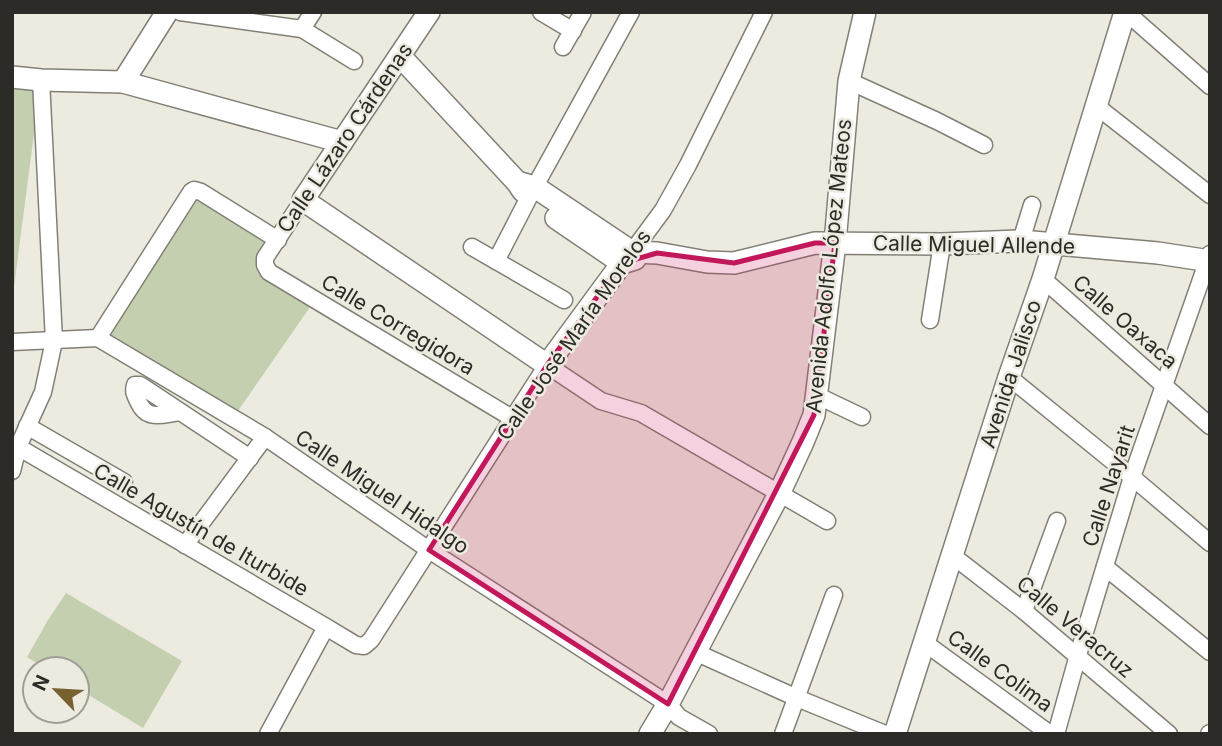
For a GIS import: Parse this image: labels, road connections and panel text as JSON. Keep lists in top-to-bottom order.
{
  "streets": {
    "main road": [
      "Calle Lázaro Cárdenas",
      "Calle Miguel Allende",
      "Avenida Adolfo López Mateos",
      "Calle José María Morelos",
      "Avenida Jalisco"
    ],
    "street": [
      "Calle Oaxaca",
      "Calle Corregidora",
      "Calle Nayarit",
      "Calle Miguel Hidalgo",
      "Calle Agustín de Iturbide",
      "Calle Veracruz",
      "Calle Colima"
    ]
  },
  "crossings": [
    ["Calle Lázaro Cárdenas", "Calle Corregidora"],
    ["Calle Miguel Allende", "Avenida Adolfo López Mateos"],
    ["Calle Miguel Allende", "Calle José María Morelos"],
    ["Calle Miguel Allende", "Avenida Jalisco"],
    ["Calle Miguel Allende", "Calle Nayarit"],
    ["Avenida Adolfo López Mateos", "Calle Miguel Hidalgo"],
    ["Calle Oaxaca", "Avenida Jalisco"],
    ["Calle Oaxaca", "Calle Nayarit"],
    ["Calle Corregidora", "Calle José María Morelos"],
    ["Calle José María Morelos", "Calle Miguel Hidalgo"],
    ["Calle José María Morelos", "Calle Agustín de Iturbide"],
    ["Avenida Jalisco", "Calle Veracruz"],
    ["Avenida Jalisco", "Calle Colima"],
    ["Calle Nayarit", "Calle Veracruz"]
  ],
  "north": "top left"
}
